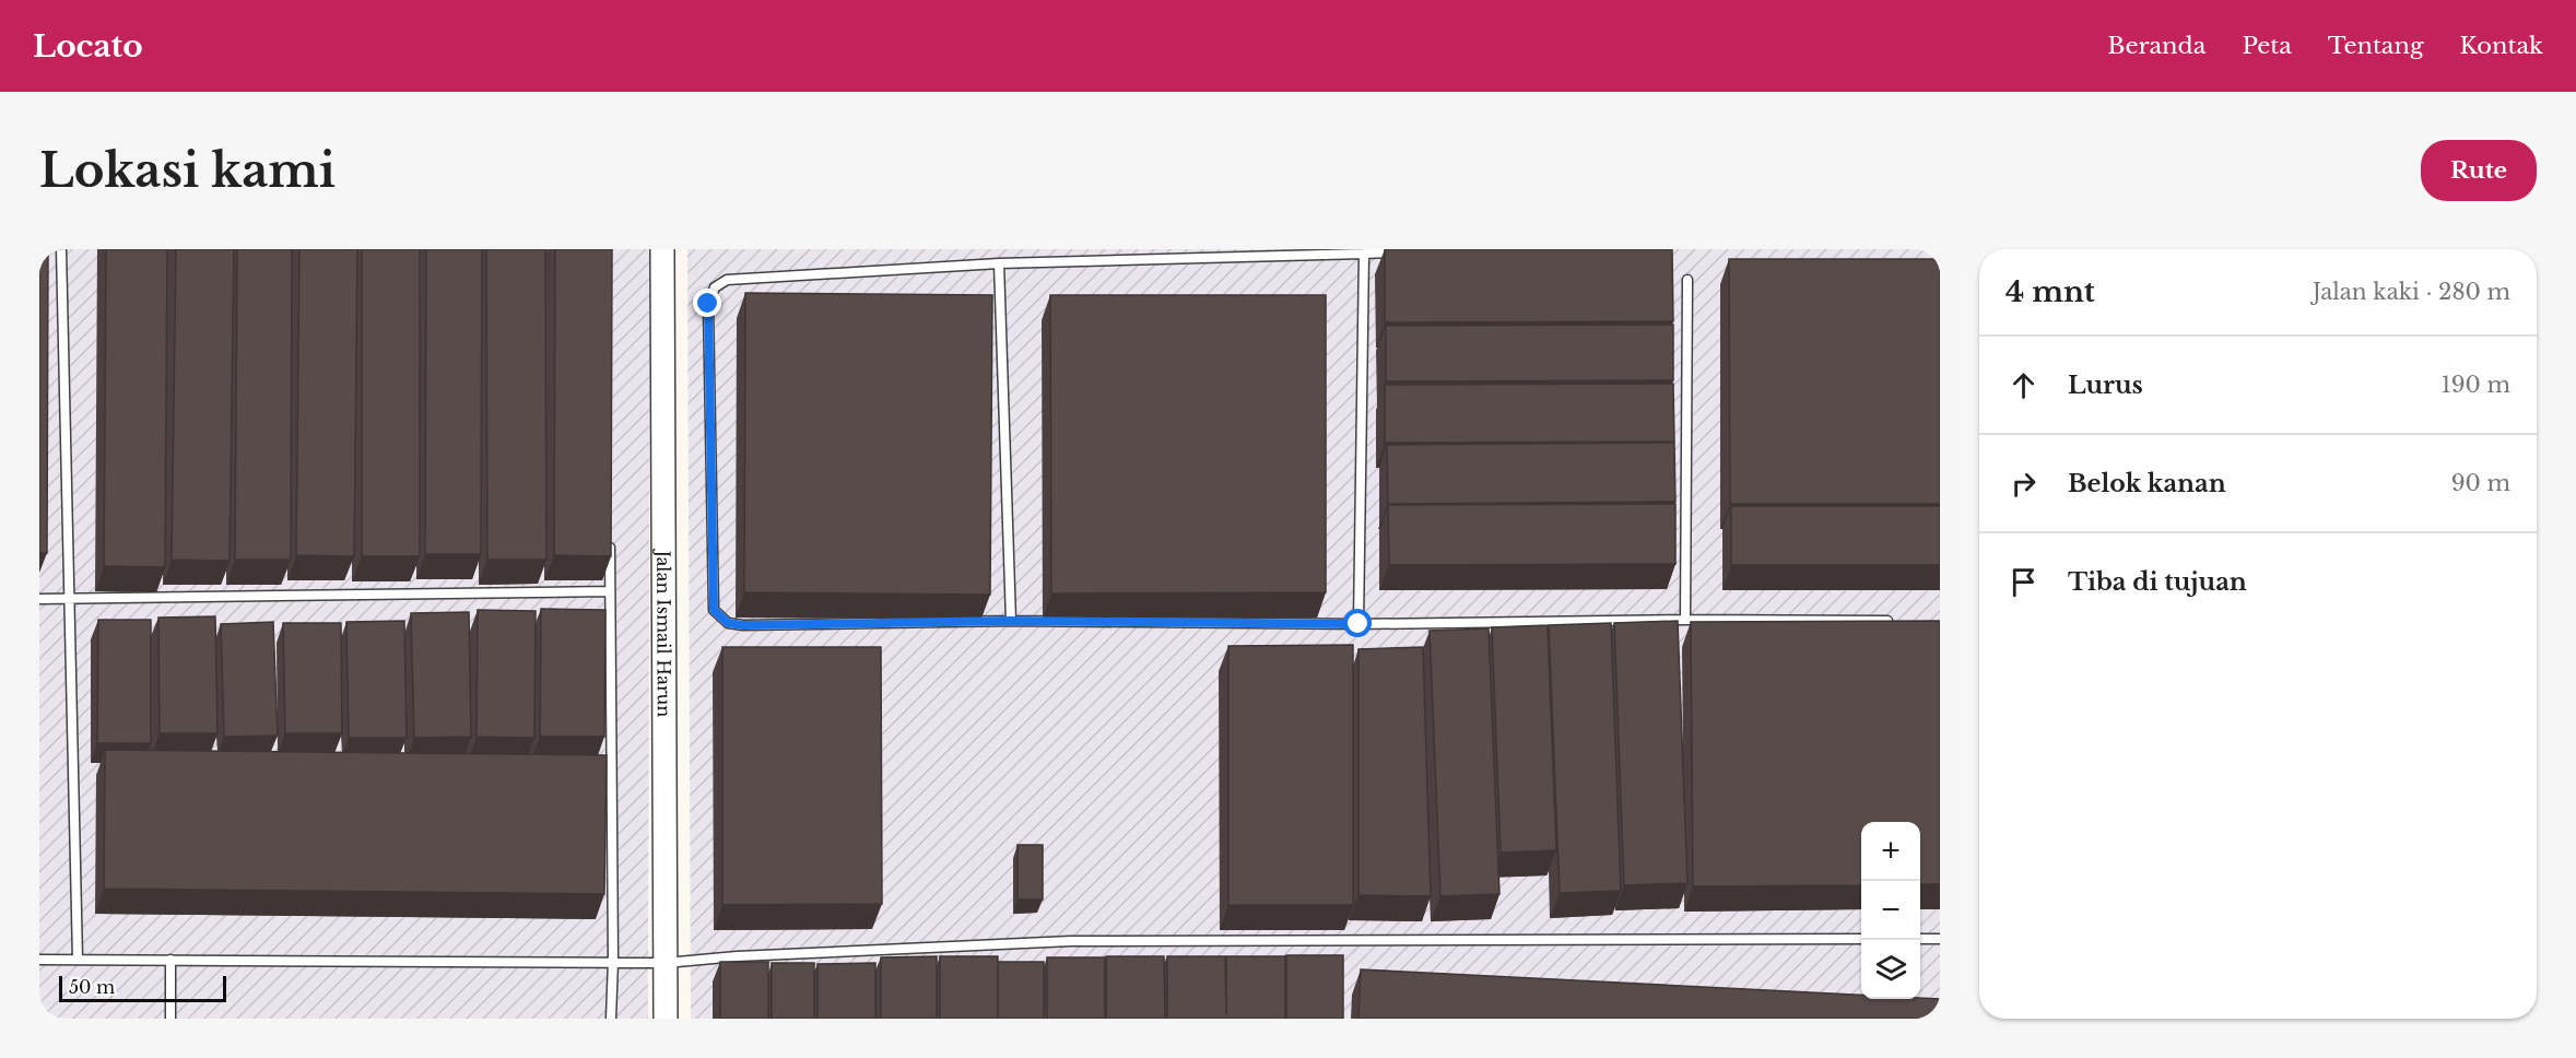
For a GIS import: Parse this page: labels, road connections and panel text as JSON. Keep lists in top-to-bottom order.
{
  "streets": {
    "street": ["Jalan Ismail Harun"]
  },
  "scale_bar": "50 m",
  "page": {
    "header": "Locato",
    "nav": [
      "Beranda",
      "Peta",
      "Tentang",
      "Kontak"
    ],
    "buttons": "Rute",
    "title": "Lokasi kami",
    "heading": ["4 mnt", "Jalan kaki · 280 m"],
    "list": [
      ["Lurus", "190 m"],
      ["Belok kanan", "90 m"],
      "Tiba di tujuan"
    ],
    "map_buttons": ["+", "−"],
    "scale": "50 m"
  }
}
